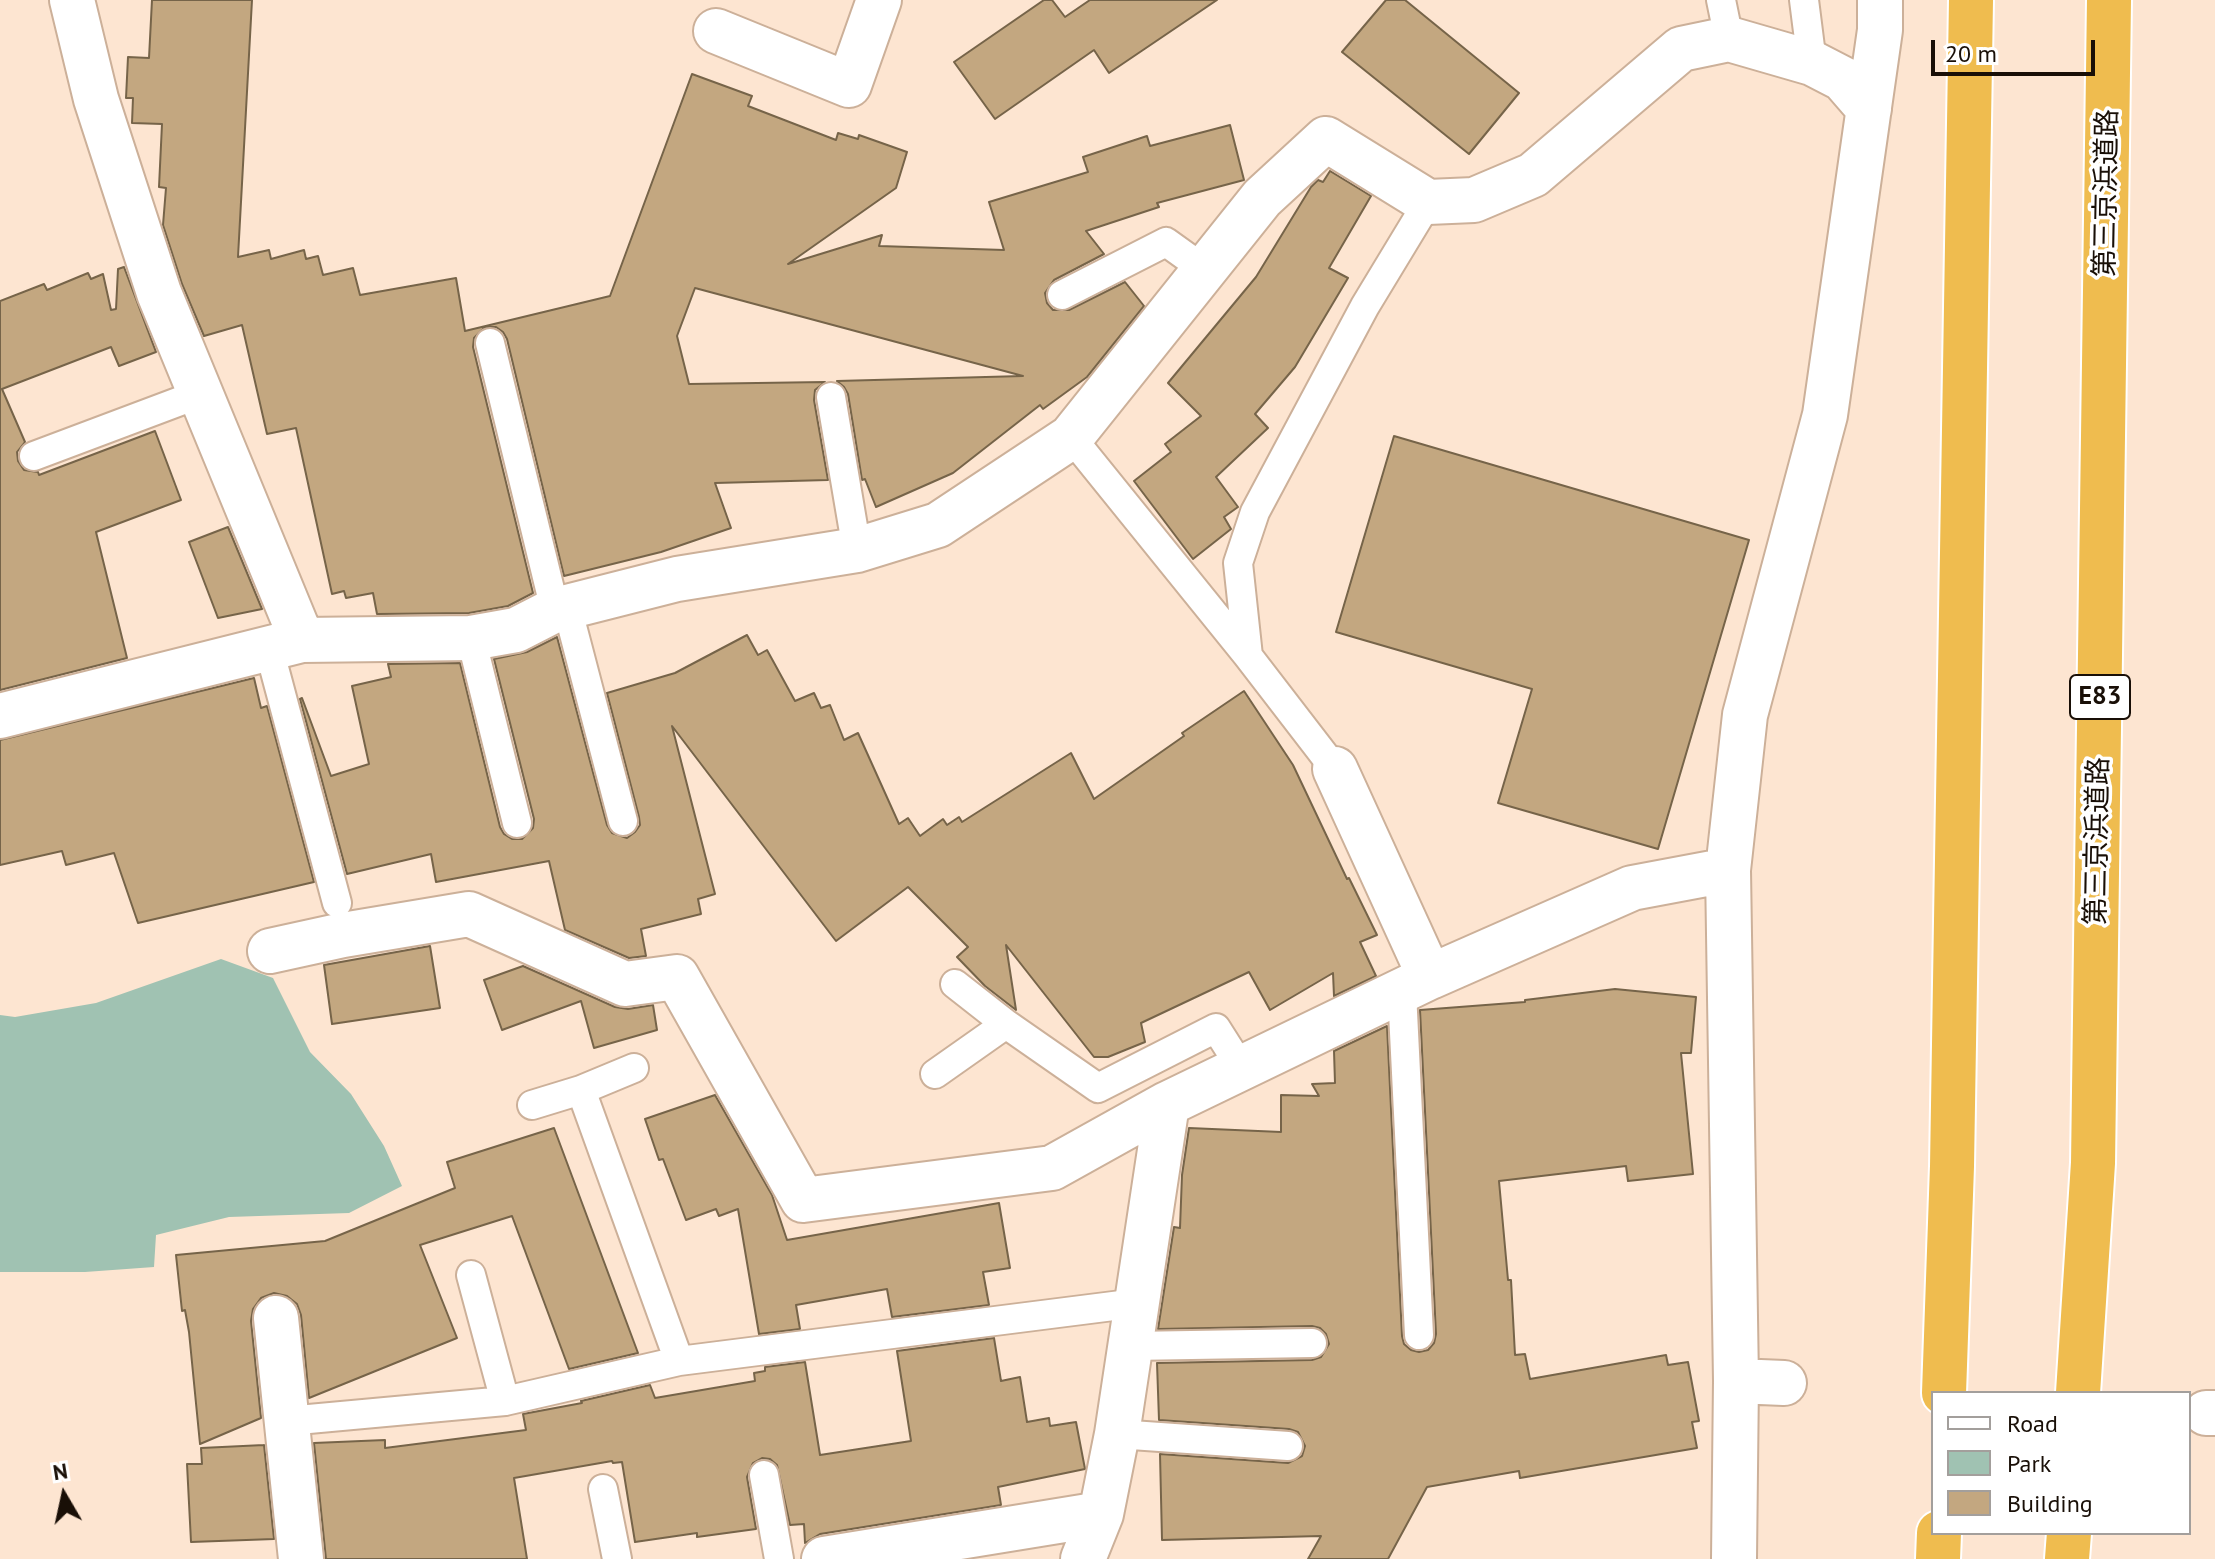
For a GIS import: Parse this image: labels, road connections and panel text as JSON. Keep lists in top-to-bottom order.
{
  "streets": {
    "highway": ["第三京浜道路", "E83"]
  },
  "legend": ["Road", "Park", "Building"],
  "scale_bar": "20 m",
  "north": "top"
}
